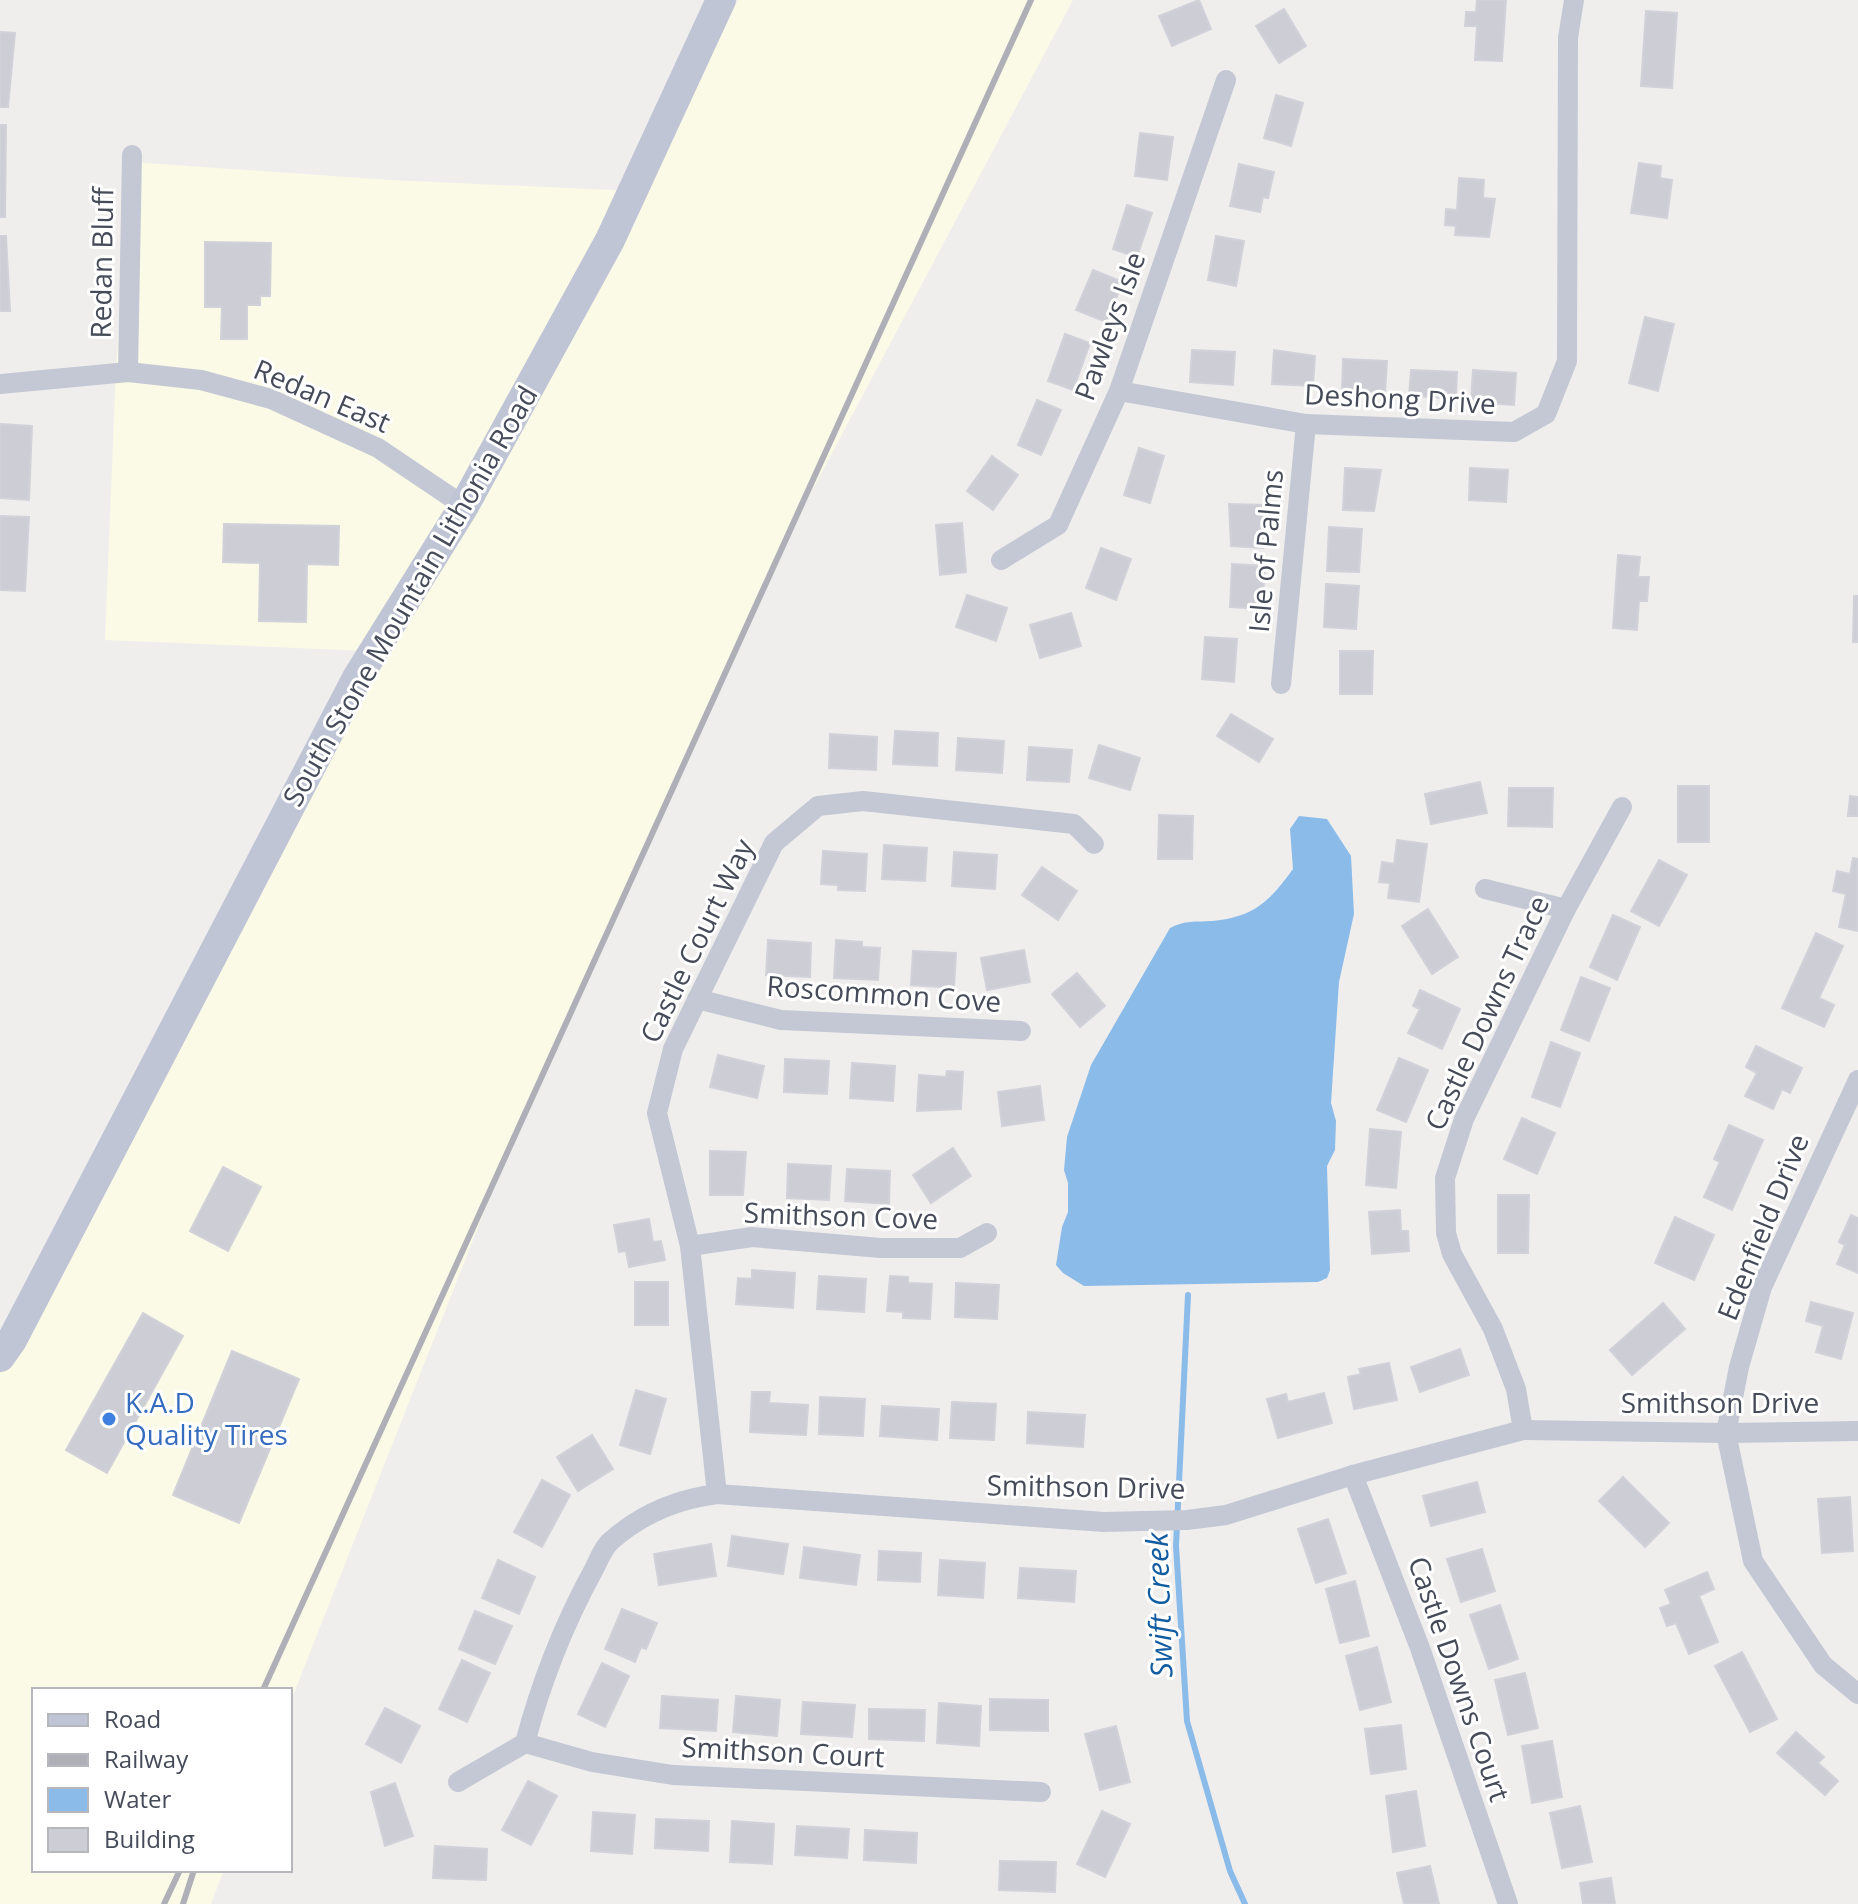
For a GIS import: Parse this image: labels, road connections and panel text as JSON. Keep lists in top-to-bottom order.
{
  "streets": {
    "main road": ["South Stone Mountain Lithonia Road"],
    "street": [
      "Redan Bluff",
      "Pawleys Isle",
      "Redan East",
      "Deshong Drive",
      "Isle of Palms",
      "Castle Court Way",
      "Roscommon Cove",
      "Castle Downs Trace",
      "Smithson Cove",
      "Edenfield Drive",
      "Smithson Drive",
      "Castle Downs Court",
      "Smithson Court"
    ]
  },
  "crossings": [
    ["Redan Bluff", "Redan East"],
    ["Pawleys Isle", "Deshong Drive"],
    ["Redan East", "South Stone Mountain Lithonia Road"],
    ["Deshong Drive", "Isle of Palms"],
    ["Castle Court Way", "Roscommon Cove"],
    ["Castle Court Way", "Smithson Cove"],
    ["Castle Court Way", "Smithson Drive"],
    ["Castle Downs Trace", "Smithson Drive"],
    ["Edenfield Drive", "Smithson Drive"],
    ["Smithson Drive", "Castle Downs Court"],
    ["Smithson Drive", "Smithson Court"]
  ],
  "water": ["Swift Creek"],
  "places": ["K.A.D Quality Tires"],
  "legend": [
    "Road",
    "Railway",
    "Water",
    "Building"
  ]
}
